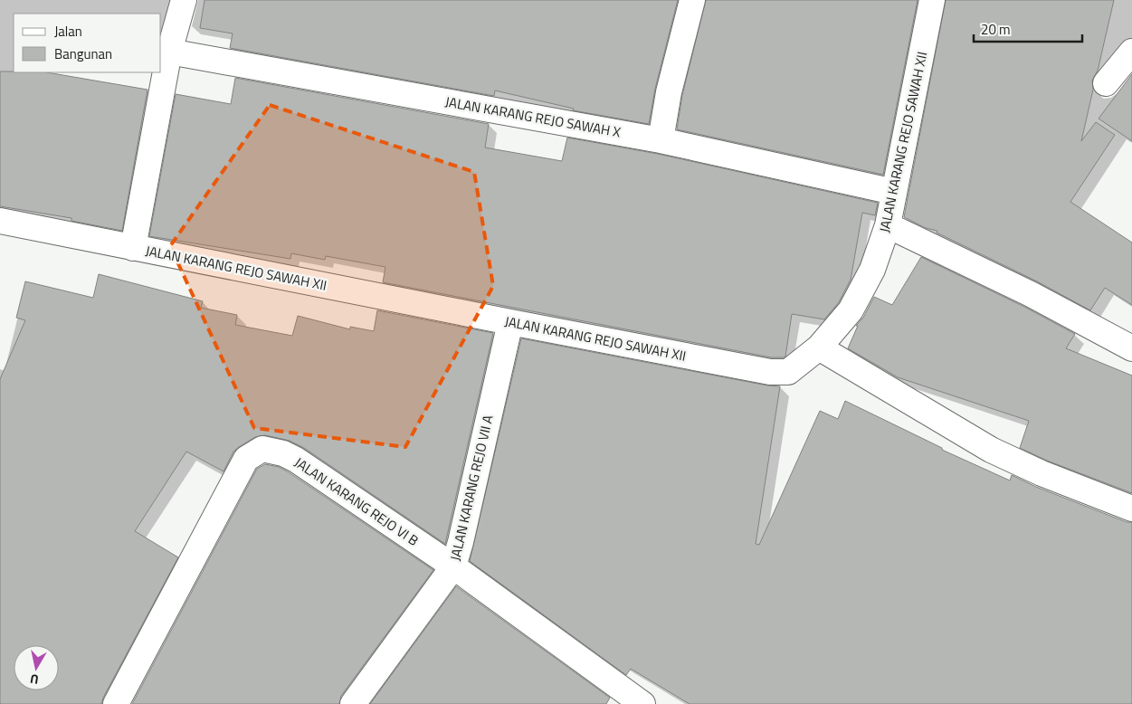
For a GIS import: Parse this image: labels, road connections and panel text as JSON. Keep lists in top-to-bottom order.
{
  "streets": {
    "street": [
      "JALAN KARANG REJO SAWAH X",
      "JALAN KARANG REJO SAWAH XII",
      "JALAN KARANG REJO VII A",
      "JALAN KARANG REJO VI B"
    ]
  },
  "crossings": [
    ["JALAN KARANG REJO SAWAH X", "JALAN KARANG REJO SAWAH XII"],
    ["JALAN KARANG REJO SAWAH XII", "JALAN KARANG REJO VII A"],
    ["JALAN KARANG REJO VII A", "JALAN KARANG REJO VI B"]
  ],
  "legend": ["Jalan", "Bangunan"],
  "scale_bar": "20 m",
  "north": "bottom"
}
